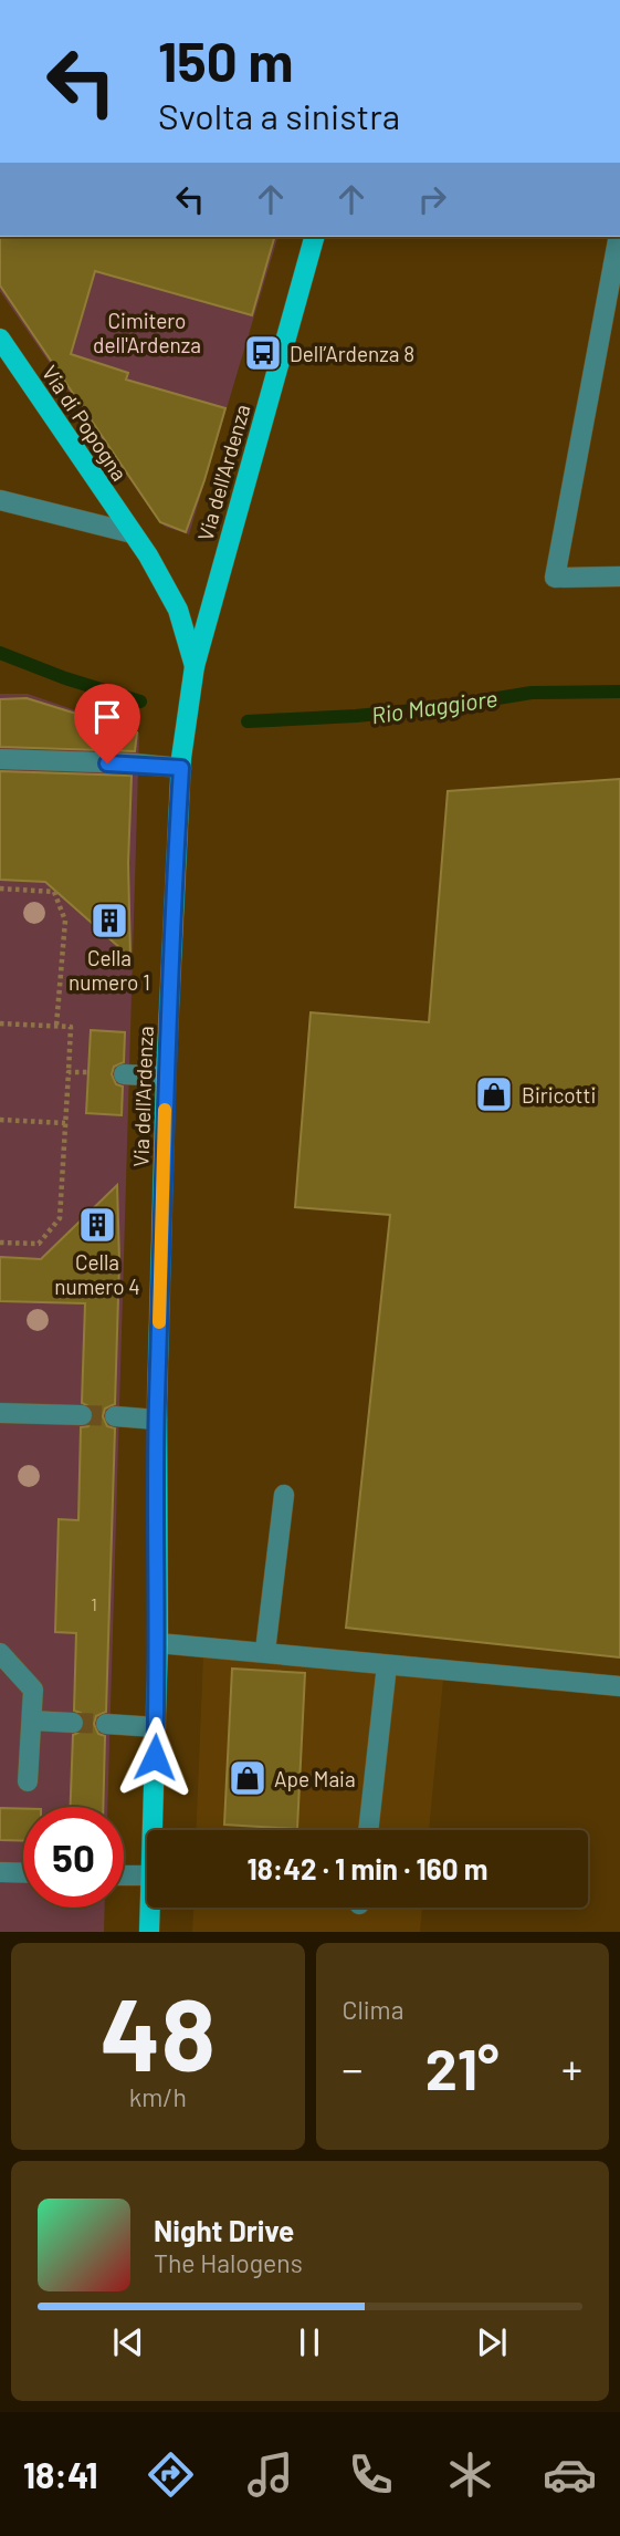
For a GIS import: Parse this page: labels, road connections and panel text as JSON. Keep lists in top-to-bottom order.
{
  "streets": {
    "main road": ["Via di Popogna", "Via dell'Ardenza"]
  },
  "crossings": [
    ["Via di Popogna", "Via dell'Ardenza"]
  ],
  "water": ["Rio Maggiore"],
  "parks": ["Cimitero dell'Ardenza"],
  "places": {
    "bus stop": ["Dell’Ardenza 8"],
    "building": ["Cella numero 1", "Cella numero 4"],
    "shop": ["Biricotti", "Ape Maia"]
  },
  "house_numbers": ["1"],
  "page": {
    "turn": ["150 m", "Svolta a sinistra"],
    "limit": "50",
    "trip": "18:42 · 1 min · 160 m",
    "tile": [
      ["48", "km/h"],
      "Clima"
    ],
    "heat": ["−", "21°", "+"],
    "song": ["Night Drive", "The Halogens"],
    "tabs": "18:41"
  }
}
